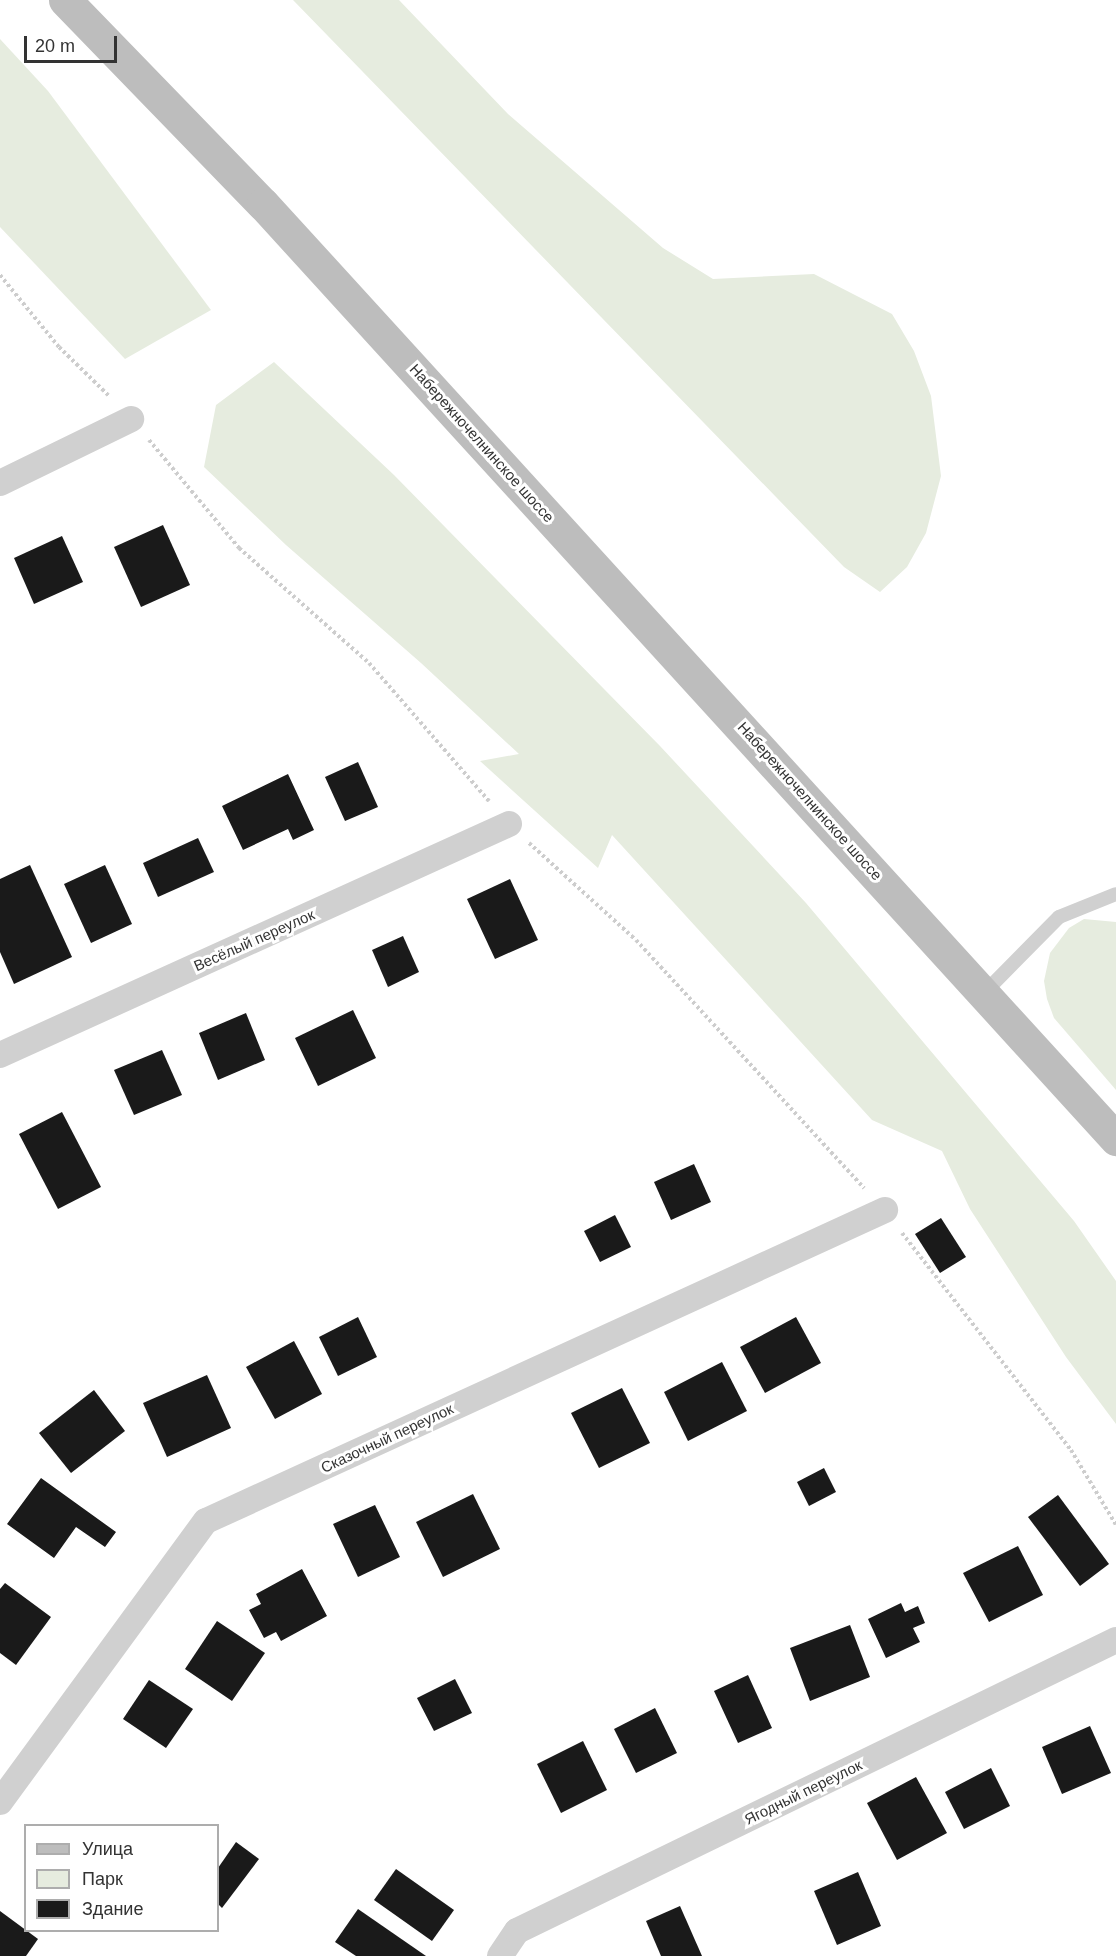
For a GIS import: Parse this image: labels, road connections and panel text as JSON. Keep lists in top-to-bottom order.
{
  "streets": {
    "main road": ["Набережночелнинское шоссе"],
    "street": ["Весёлый переулок", "Сказочный переулок", "Ягодный переулок"]
  },
  "legend": ["Улица", "Парк", "Здание"],
  "scale_bar": "20 m"
}
